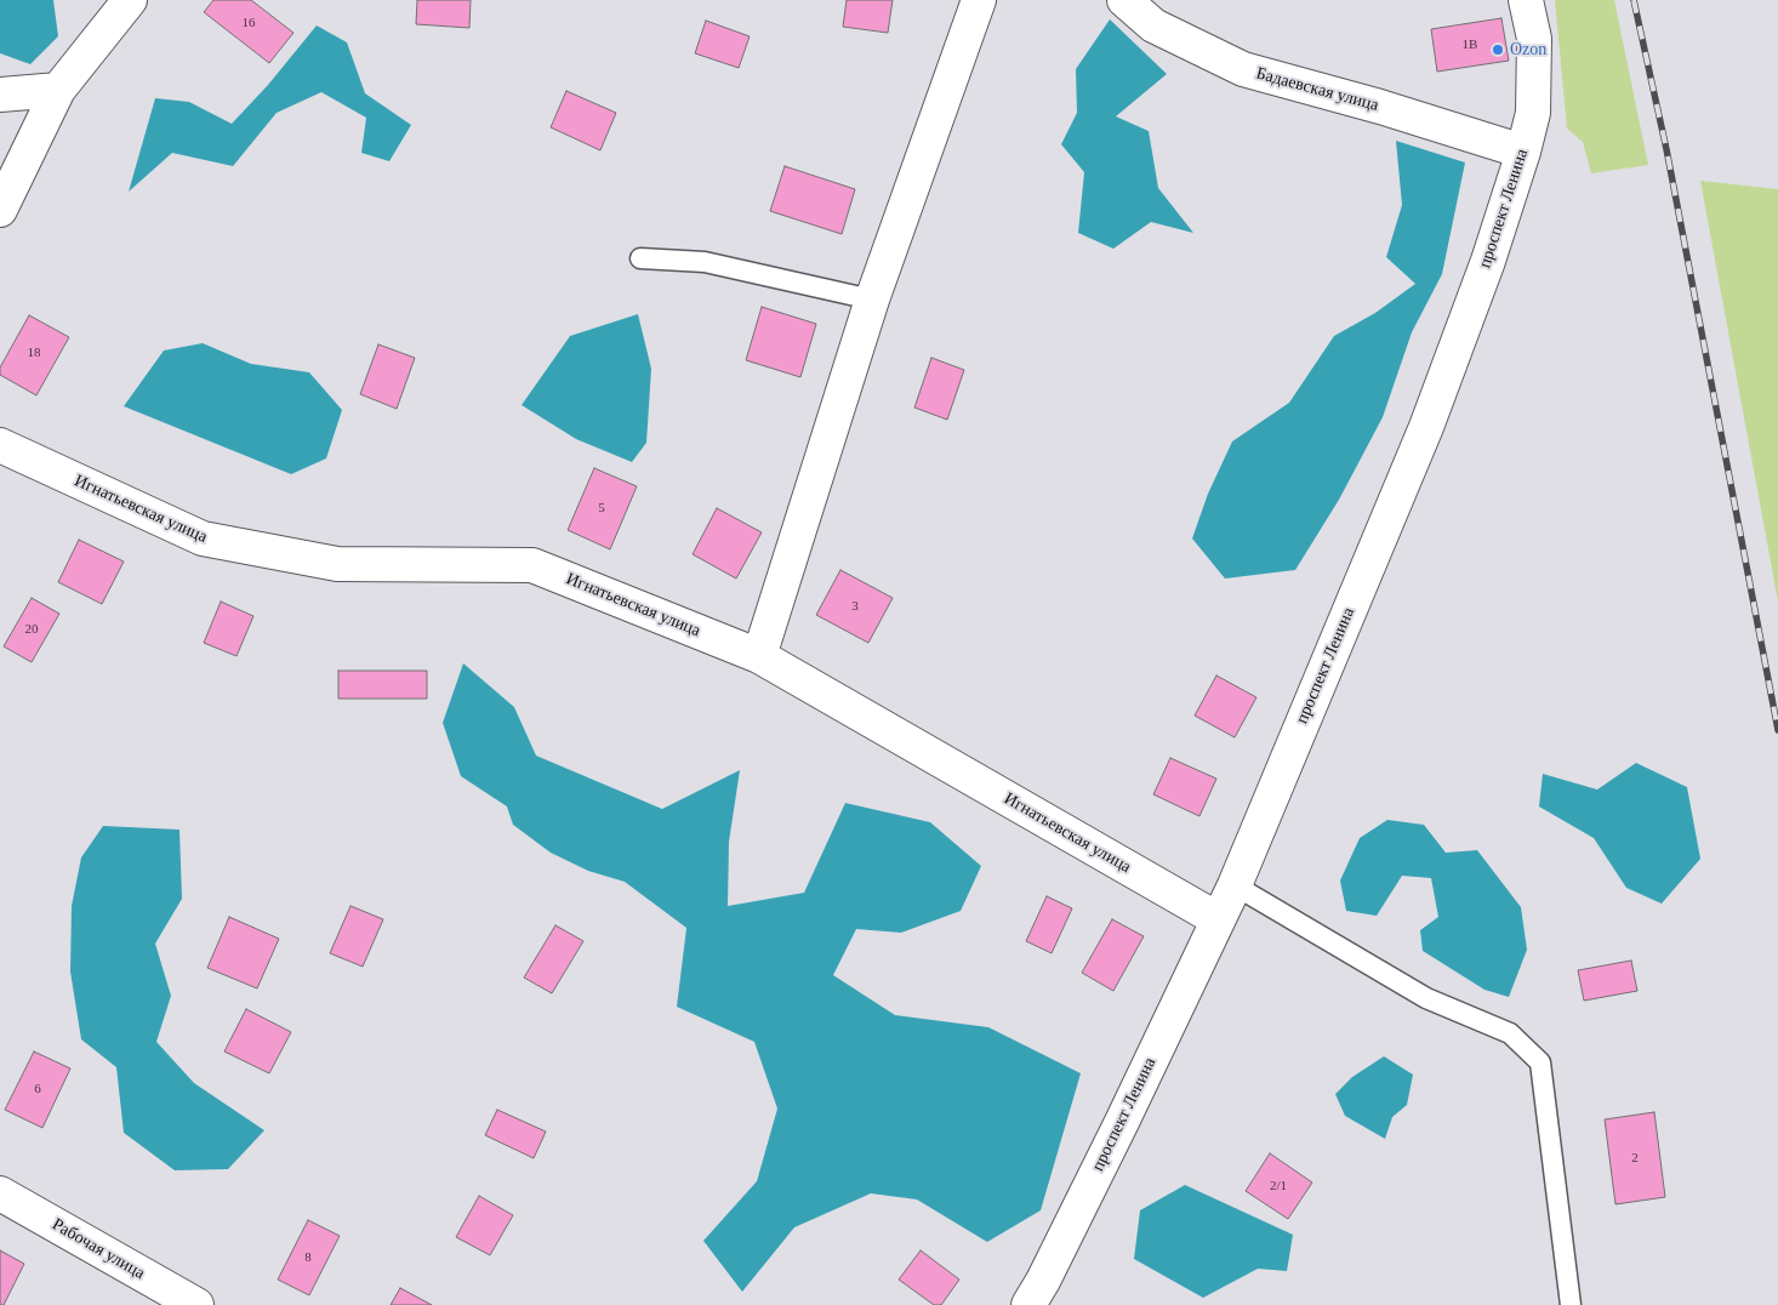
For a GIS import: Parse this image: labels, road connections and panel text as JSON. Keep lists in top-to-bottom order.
{
  "streets": {
    "street": [
      "Бадаевская улица",
      "проспект Ленина",
      "Игнатьевская улица",
      "Рабочая улица"
    ]
  },
  "crossings": [
    ["Бадаевская улица", "проспект Ленина"],
    ["проспект Ленина", "Игнатьевская улица"]
  ],
  "places": ["Ozon"],
  "house_numbers": [
    "16",
    "1В",
    "18",
    "5",
    "3",
    "20",
    "6",
    "2",
    "2/1",
    "8"
  ]
}
